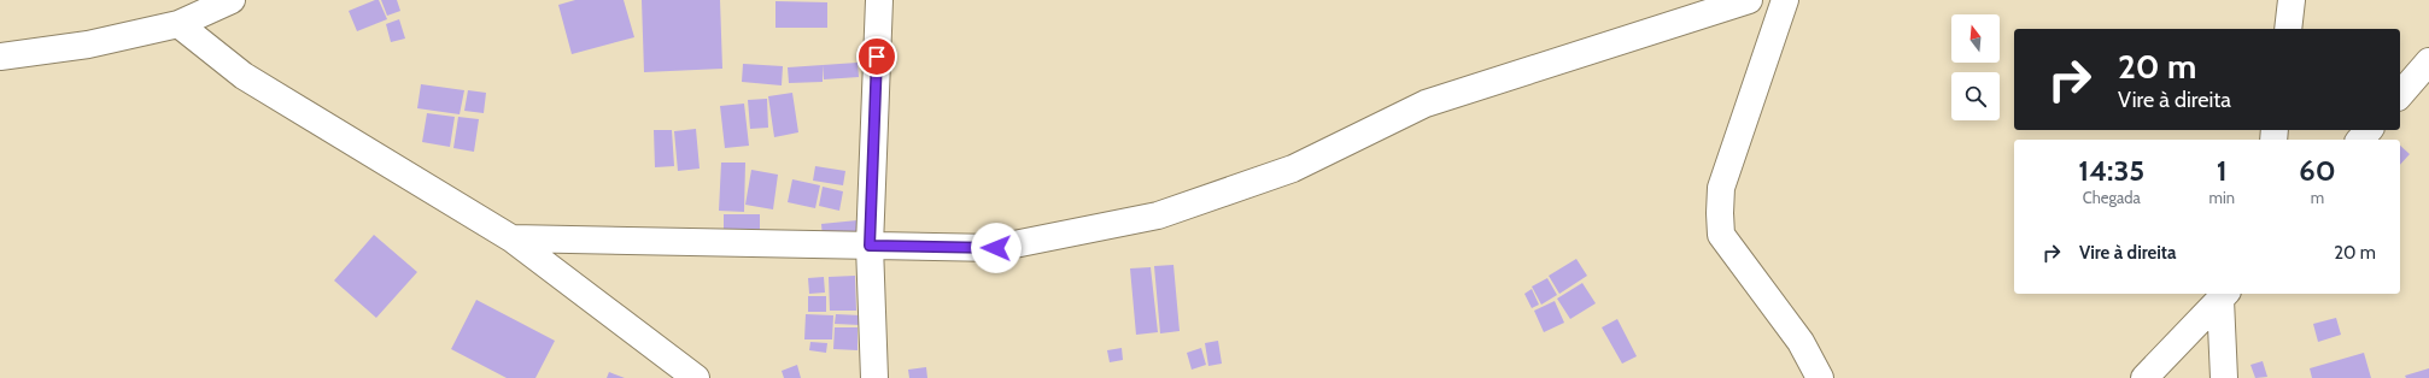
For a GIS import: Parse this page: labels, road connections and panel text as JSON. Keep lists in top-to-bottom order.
{
  "north": "top",
  "page": {
    "turn": ["20 m", "Vire à direita"],
    "eta": [
      "14:35",
      "Chegada",
      "1",
      "min",
      "60",
      "m"
    ],
    "list": [
      {
        "name": "Vire à direita",
        "value": "20 m"
      }
    ]
  }
}
